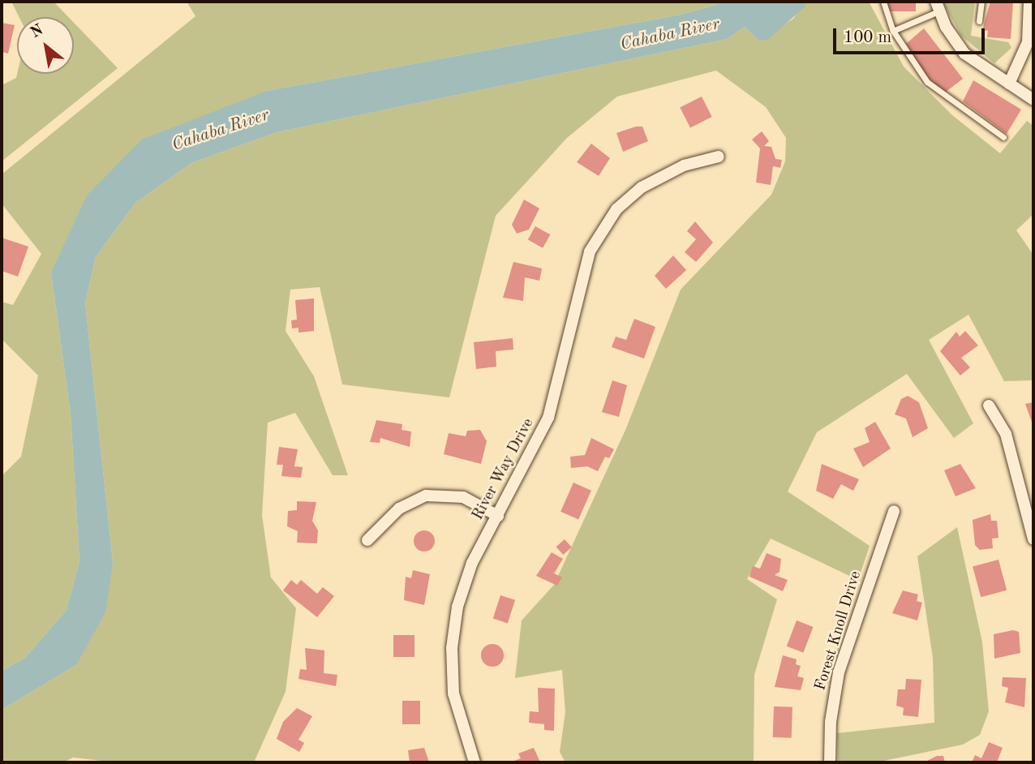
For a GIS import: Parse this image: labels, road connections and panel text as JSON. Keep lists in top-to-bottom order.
{
  "streets": {
    "street": ["River Way Drive", "Forest Knoll Drive"]
  },
  "water": ["Cahaba River"],
  "scale_bar": "100 m",
  "north": "top left"
}
